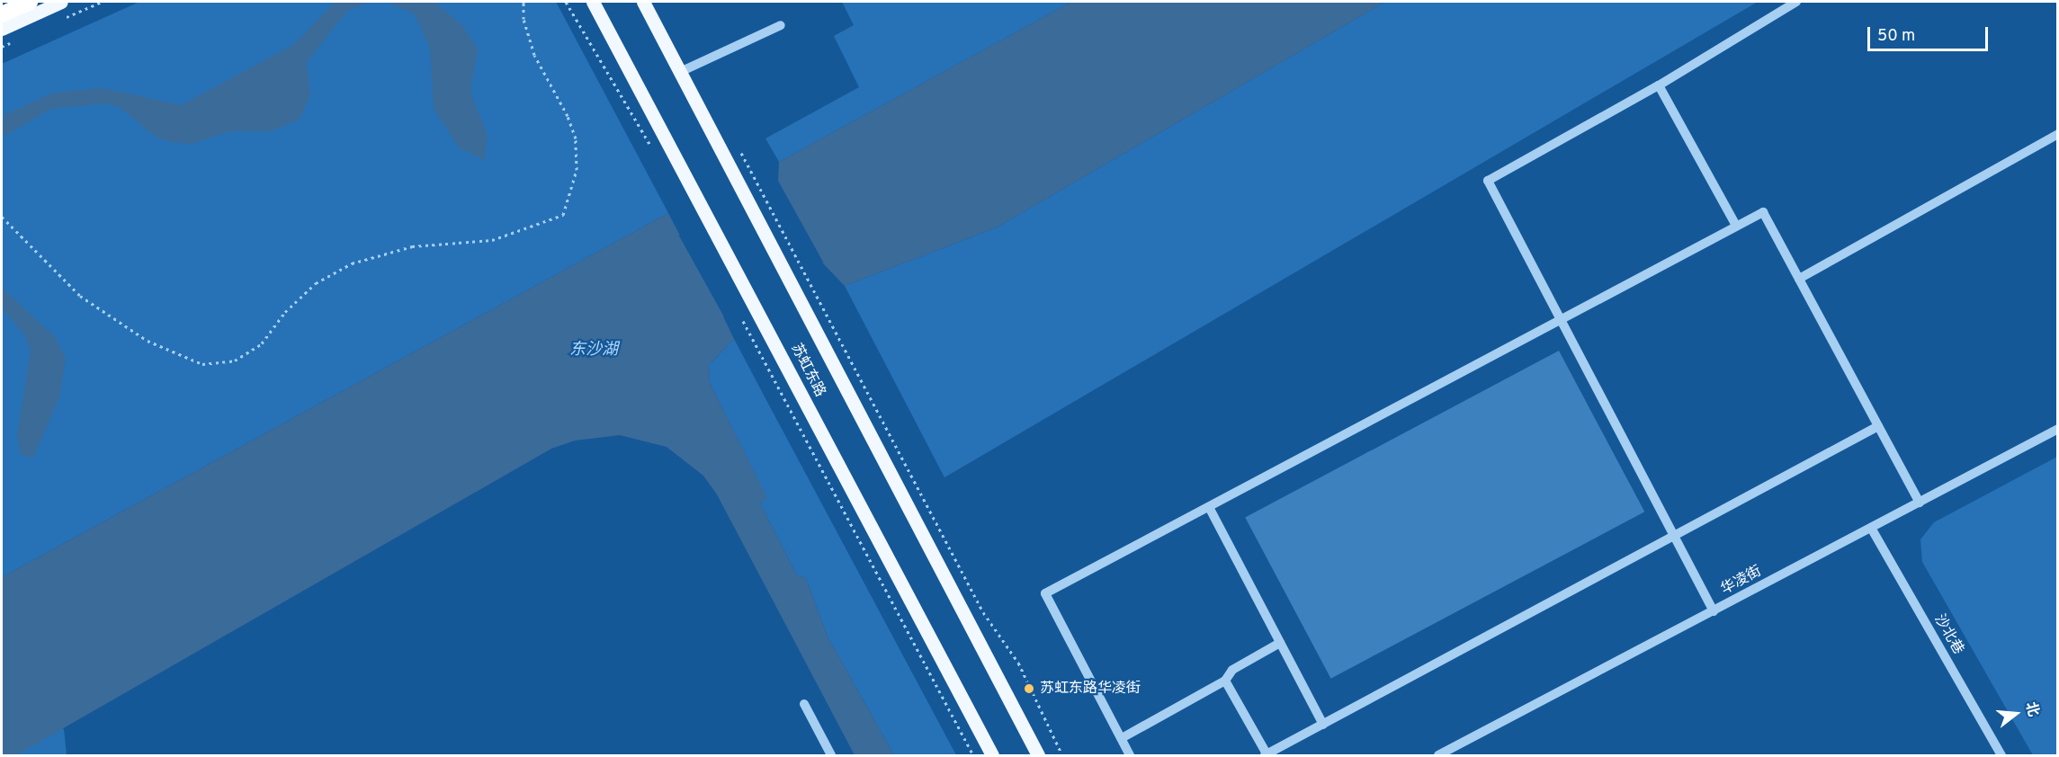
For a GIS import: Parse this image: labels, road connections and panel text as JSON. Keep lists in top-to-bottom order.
{
  "streets": {
    "main road": ["苏虹东路"],
    "street": ["华凌街", "沙北巷"]
  },
  "crossings": [
    ["华凌街", "沙北巷"]
  ],
  "water": ["东沙湖"],
  "places": ["苏虹东路华凌街"],
  "scale_bar": "50 m",
  "north": "right"
}
